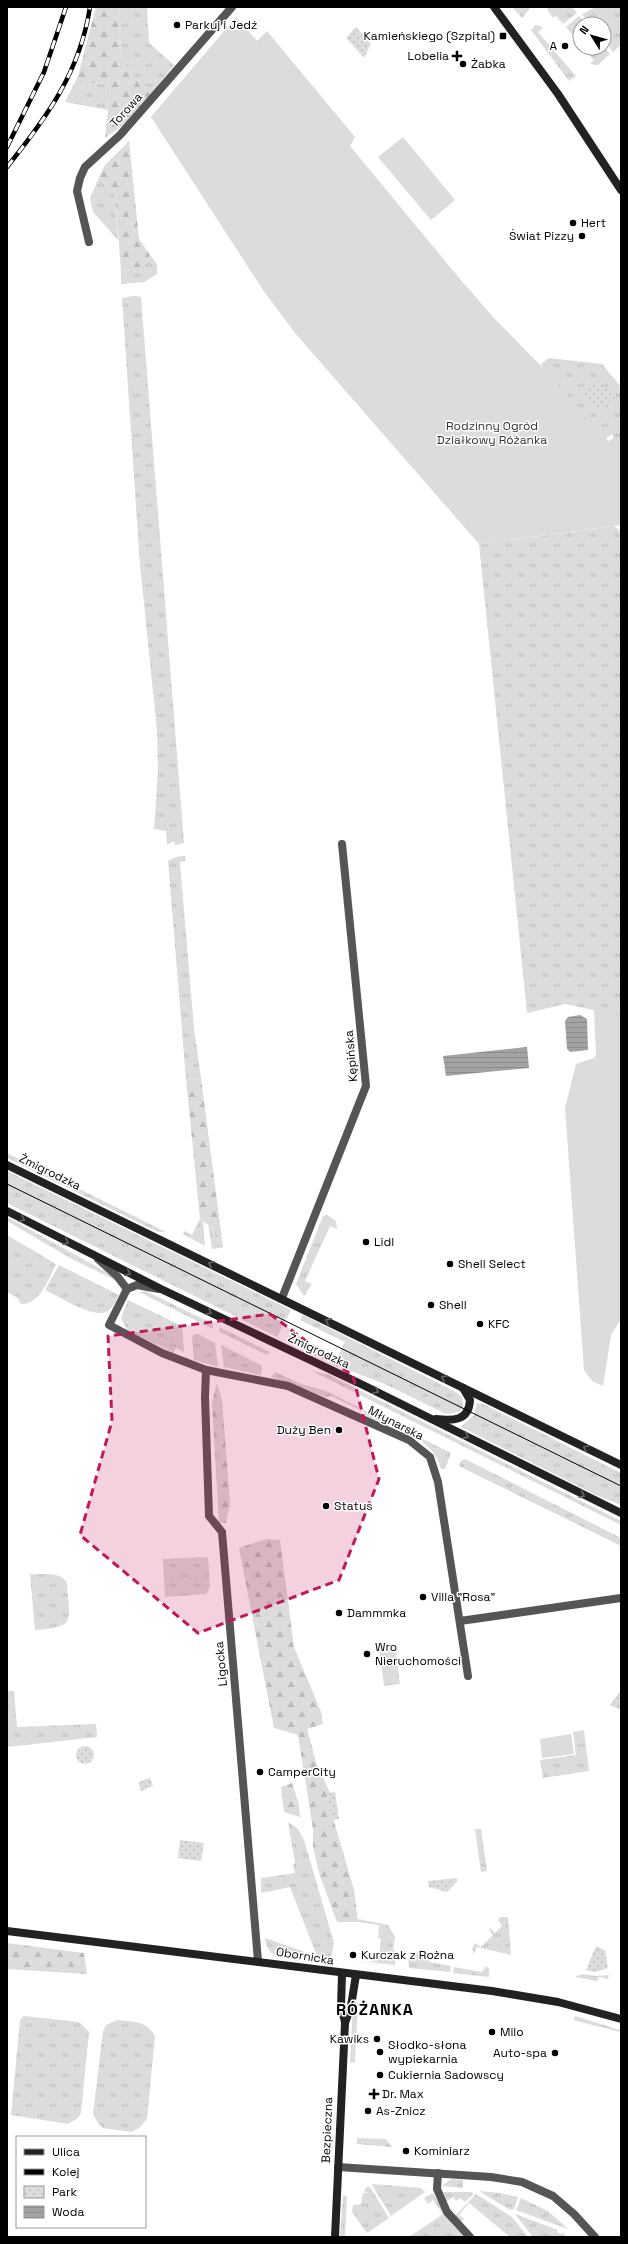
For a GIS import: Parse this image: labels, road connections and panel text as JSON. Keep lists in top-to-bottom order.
{
  "streets": {
    "main road": ["Żmigrodzka", "Obornicka", "Bezpieczna"],
    "street": [
      "Torowa",
      "Kępińska",
      "Młynarska",
      "Ligocka"
    ]
  },
  "crossings": [
    ["Kępińska", "Żmigrodzka"],
    ["Młynarska", "Ligocka"],
    ["Ligocka", "Obornicka"],
    ["Obornicka", "Bezpieczna"]
  ],
  "districts": ["RÓŻANKA"],
  "parks": ["Rodzinny Ogród Działkowy Różanka"],
  "places": {
    "other": [
      "Parkuj i Jedź",
      "A",
      "Żabka",
      "Hert",
      "Świat Pizzy",
      "Lidl",
      "Shell Select",
      "Shell",
      "KFC",
      "Duży Ben",
      "Status",
      "Villa \"Rosa\"",
      "Dammmka",
      "Wro Nieruchomości",
      "CamperCity",
      "Kurczak z Rożna",
      "Milo",
      "Kawiks",
      "Słodko-słona wypiekarnia",
      "Auto-spa",
      "Cukiernia Sadowscy",
      "As-Znicz",
      "Kominiarz"
    ],
    "transit": ["Kamieńskiego (Szpital)"],
    "health": ["Lobelia", "Dr. Max"]
  },
  "legend": [
    "Ulica",
    "Kolej",
    "Park",
    "Woda"
  ],
  "north": "top left"
}
